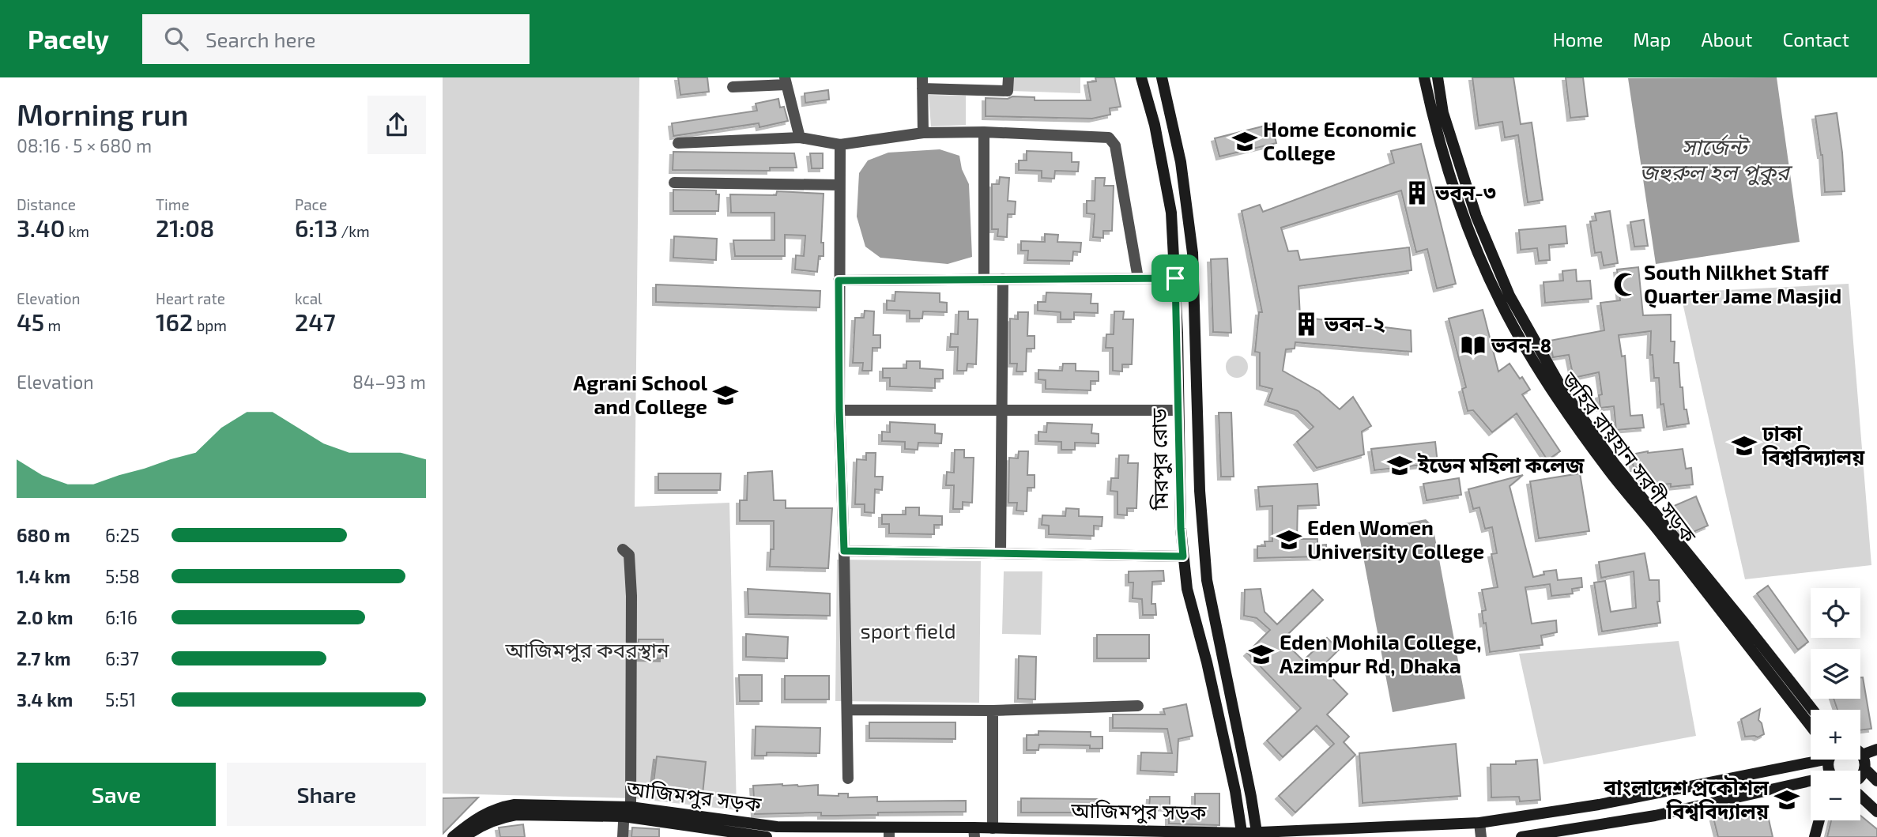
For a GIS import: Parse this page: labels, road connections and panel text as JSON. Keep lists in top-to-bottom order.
{
  "streets": {
    "main road": ["জহির রায়হান সরণী সড়ক", "মিরপুর রোড", "আজিমপুর সড়ক"]
  },
  "crossings": [
    ["মিরপুর রোড", "আজিমপুর সড়ক"]
  ],
  "water": ["সার্জেন্ট জহুরুল হল পুকুর"],
  "parks": ["sport field", "আজিমপুর কবরস্থান"],
  "places": {
    "school or university": [
      "Home Economic College",
      "Agrani School and College",
      "ঢাকা বিশ্ববিদ্যালয়",
      "ইডেন মহিলা কলেজ",
      "Eden Women University College",
      "Eden Mohila College, Azimpur Rd, Dhaka",
      "বাংলাদেশ প্রকৌশল বিশ্ববিদ্যালয়"
    ],
    "building": ["ভবন-৩", "ভবন-২"],
    "mosque": ["South Nilkhet Staff Quarter Jame Masjid"],
    "library": ["ভবন-৪"]
  },
  "page": {
    "header": "Pacely",
    "search": "Search here",
    "nav": [
      "Home",
      "Map",
      "About",
      "Contact"
    ],
    "heading": ["Morning run", "08:16 · 5 × 680 m"],
    "stats": [
      ["Distance", "3.40 km"],
      ["Time", "21:08"],
      ["Pace", "6:13 /km"],
      ["Elevation", "45 m"],
      ["Heart rate", "162 bpm"],
      ["kcal", "247"]
    ],
    "chart": ["Elevation", "84–93 m"],
    "list": [
      {
        "name": "680 m",
        "note": "6:25"
      },
      {
        "name": "1.4 km",
        "note": "5:58"
      },
      {
        "name": "2.0 km",
        "note": "6:16"
      },
      {
        "name": "2.7 km",
        "note": "6:37"
      },
      {
        "name": "3.4 km",
        "note": "5:51"
      }
    ],
    "map_buttons": ["+", "−"],
    "buttons": ["Save", "Share"]
  }
}
